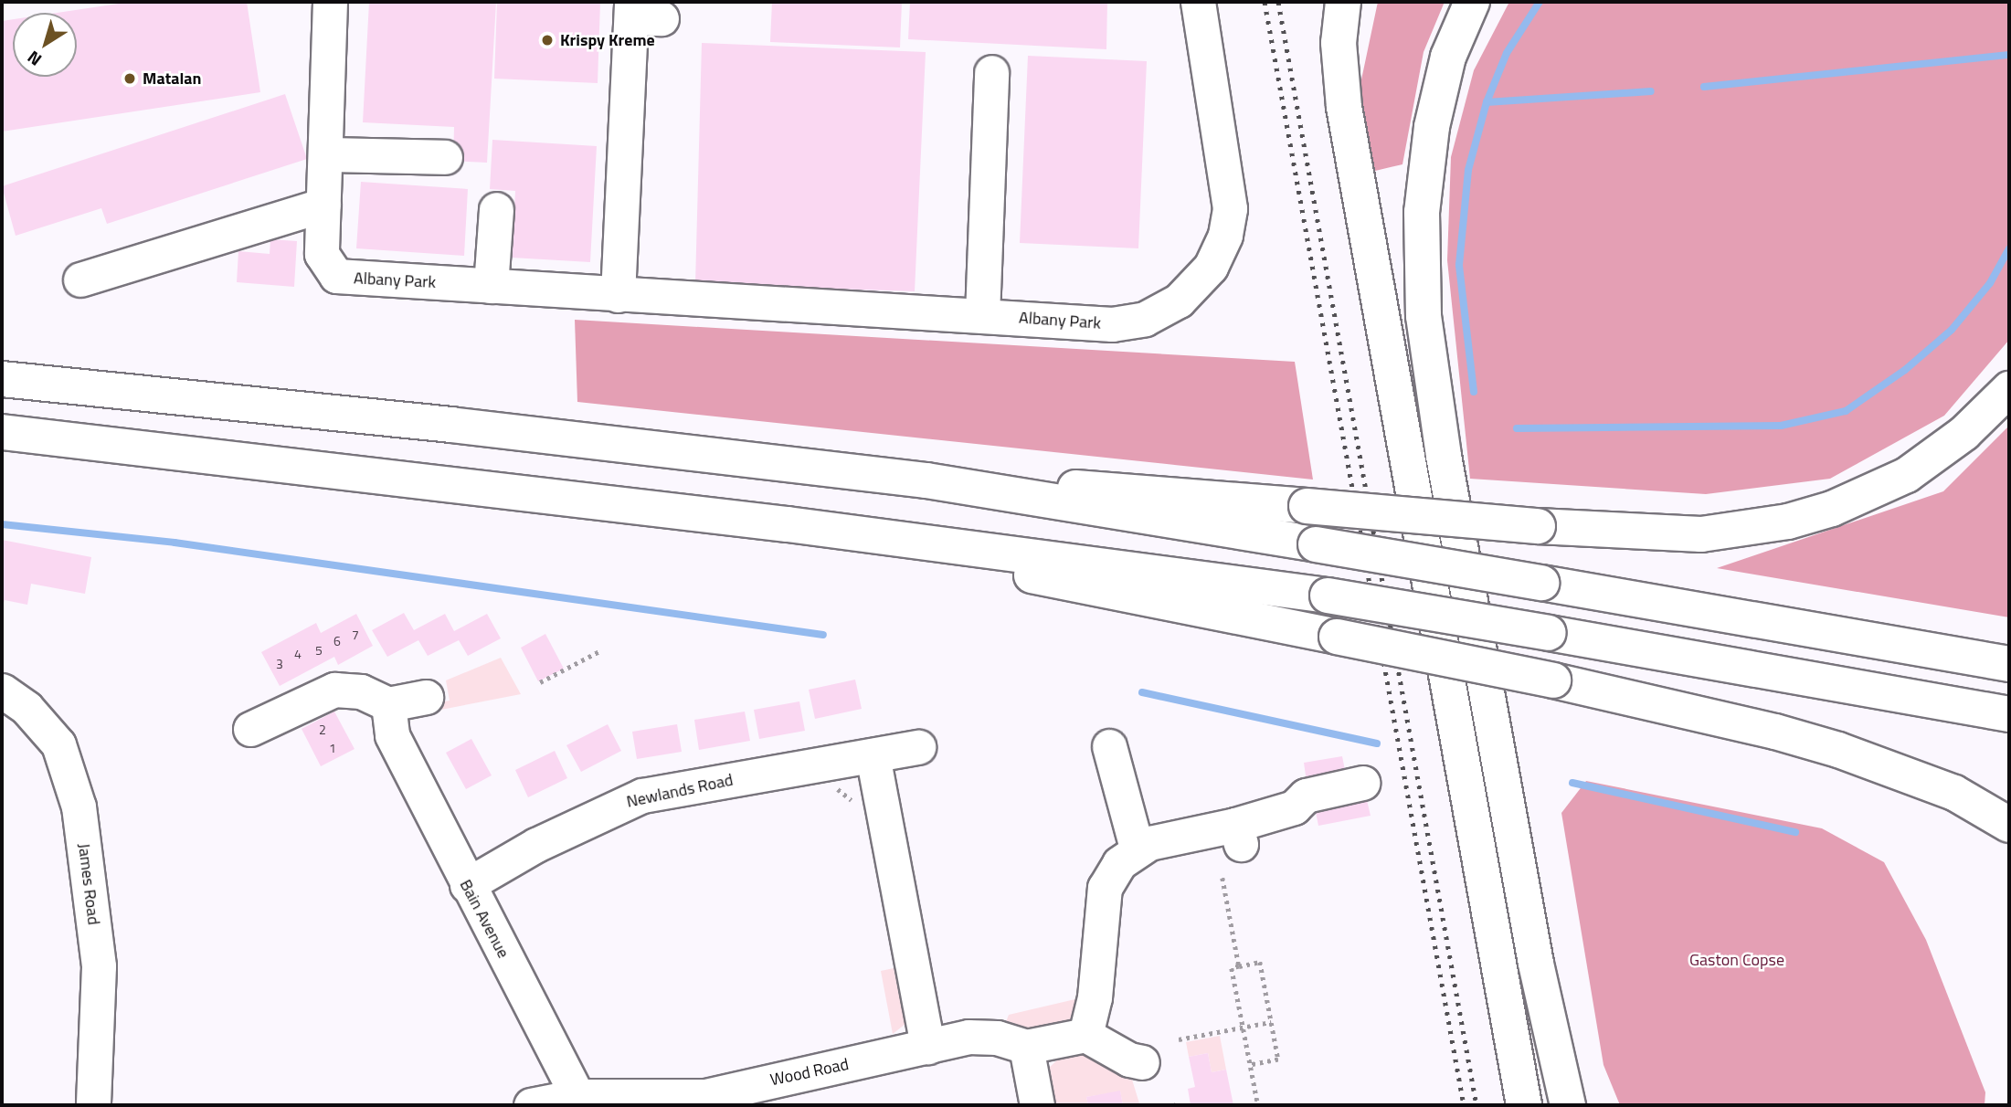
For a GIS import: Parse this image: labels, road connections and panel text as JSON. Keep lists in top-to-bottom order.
{
  "streets": {
    "street": [
      "Albany Park",
      "Newlands Road",
      "James Road",
      "Bain Avenue",
      "Wood Road"
    ]
  },
  "crossings": [
    ["Newlands Road", "Bain Avenue"],
    ["Bain Avenue", "Wood Road"]
  ],
  "parks": ["Gaston Copse"],
  "places": ["Krispy Kreme", "Matalan"],
  "house_numbers": [
    "7",
    "6",
    "5",
    "4",
    "3",
    "2",
    "1"
  ],
  "north": "bottom left"
}
